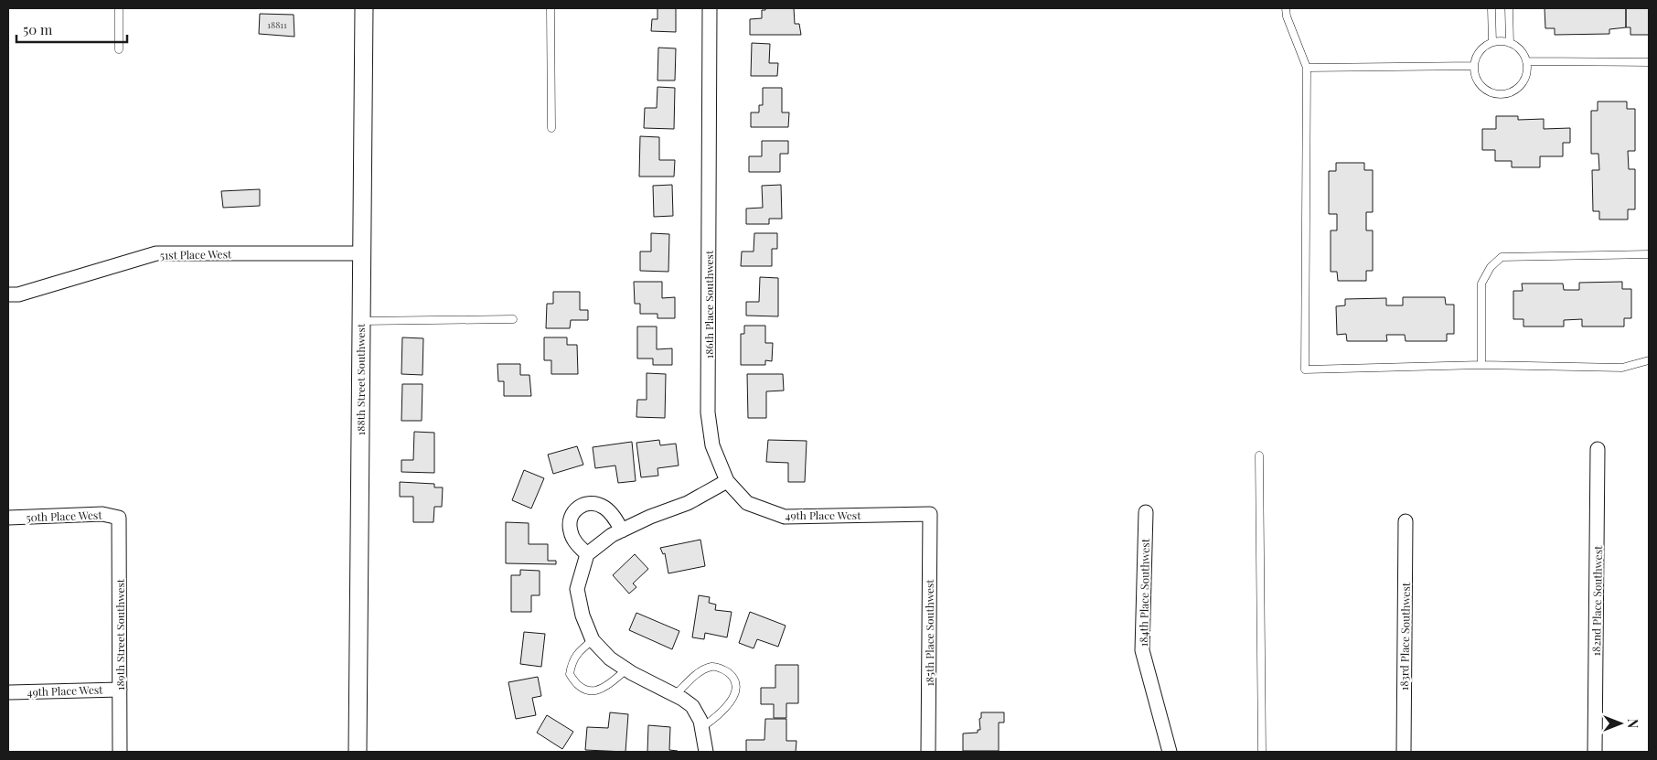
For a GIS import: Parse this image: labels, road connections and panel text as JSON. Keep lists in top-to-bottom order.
{
  "streets": {
    "street": [
      "51st Place West",
      "186th Place Southwest",
      "188th Street Southwest",
      "49th Place West",
      "50th Place West",
      "184th Place Southwest",
      "182nd Place Southwest",
      "185th Place Southwest",
      "189th Street Southwest",
      "183rd Place Southwest"
    ]
  },
  "crossings": [
    ["51st Place West", "188th Street Southwest"],
    ["186th Place Southwest", "49th Place West"],
    ["49th Place West", "185th Place Southwest"],
    ["49th Place West", "189th Street Southwest"],
    ["50th Place West", "189th Street Southwest"]
  ],
  "house_numbers": ["18811"],
  "scale_bar": "50 m",
  "north": "right"
}
